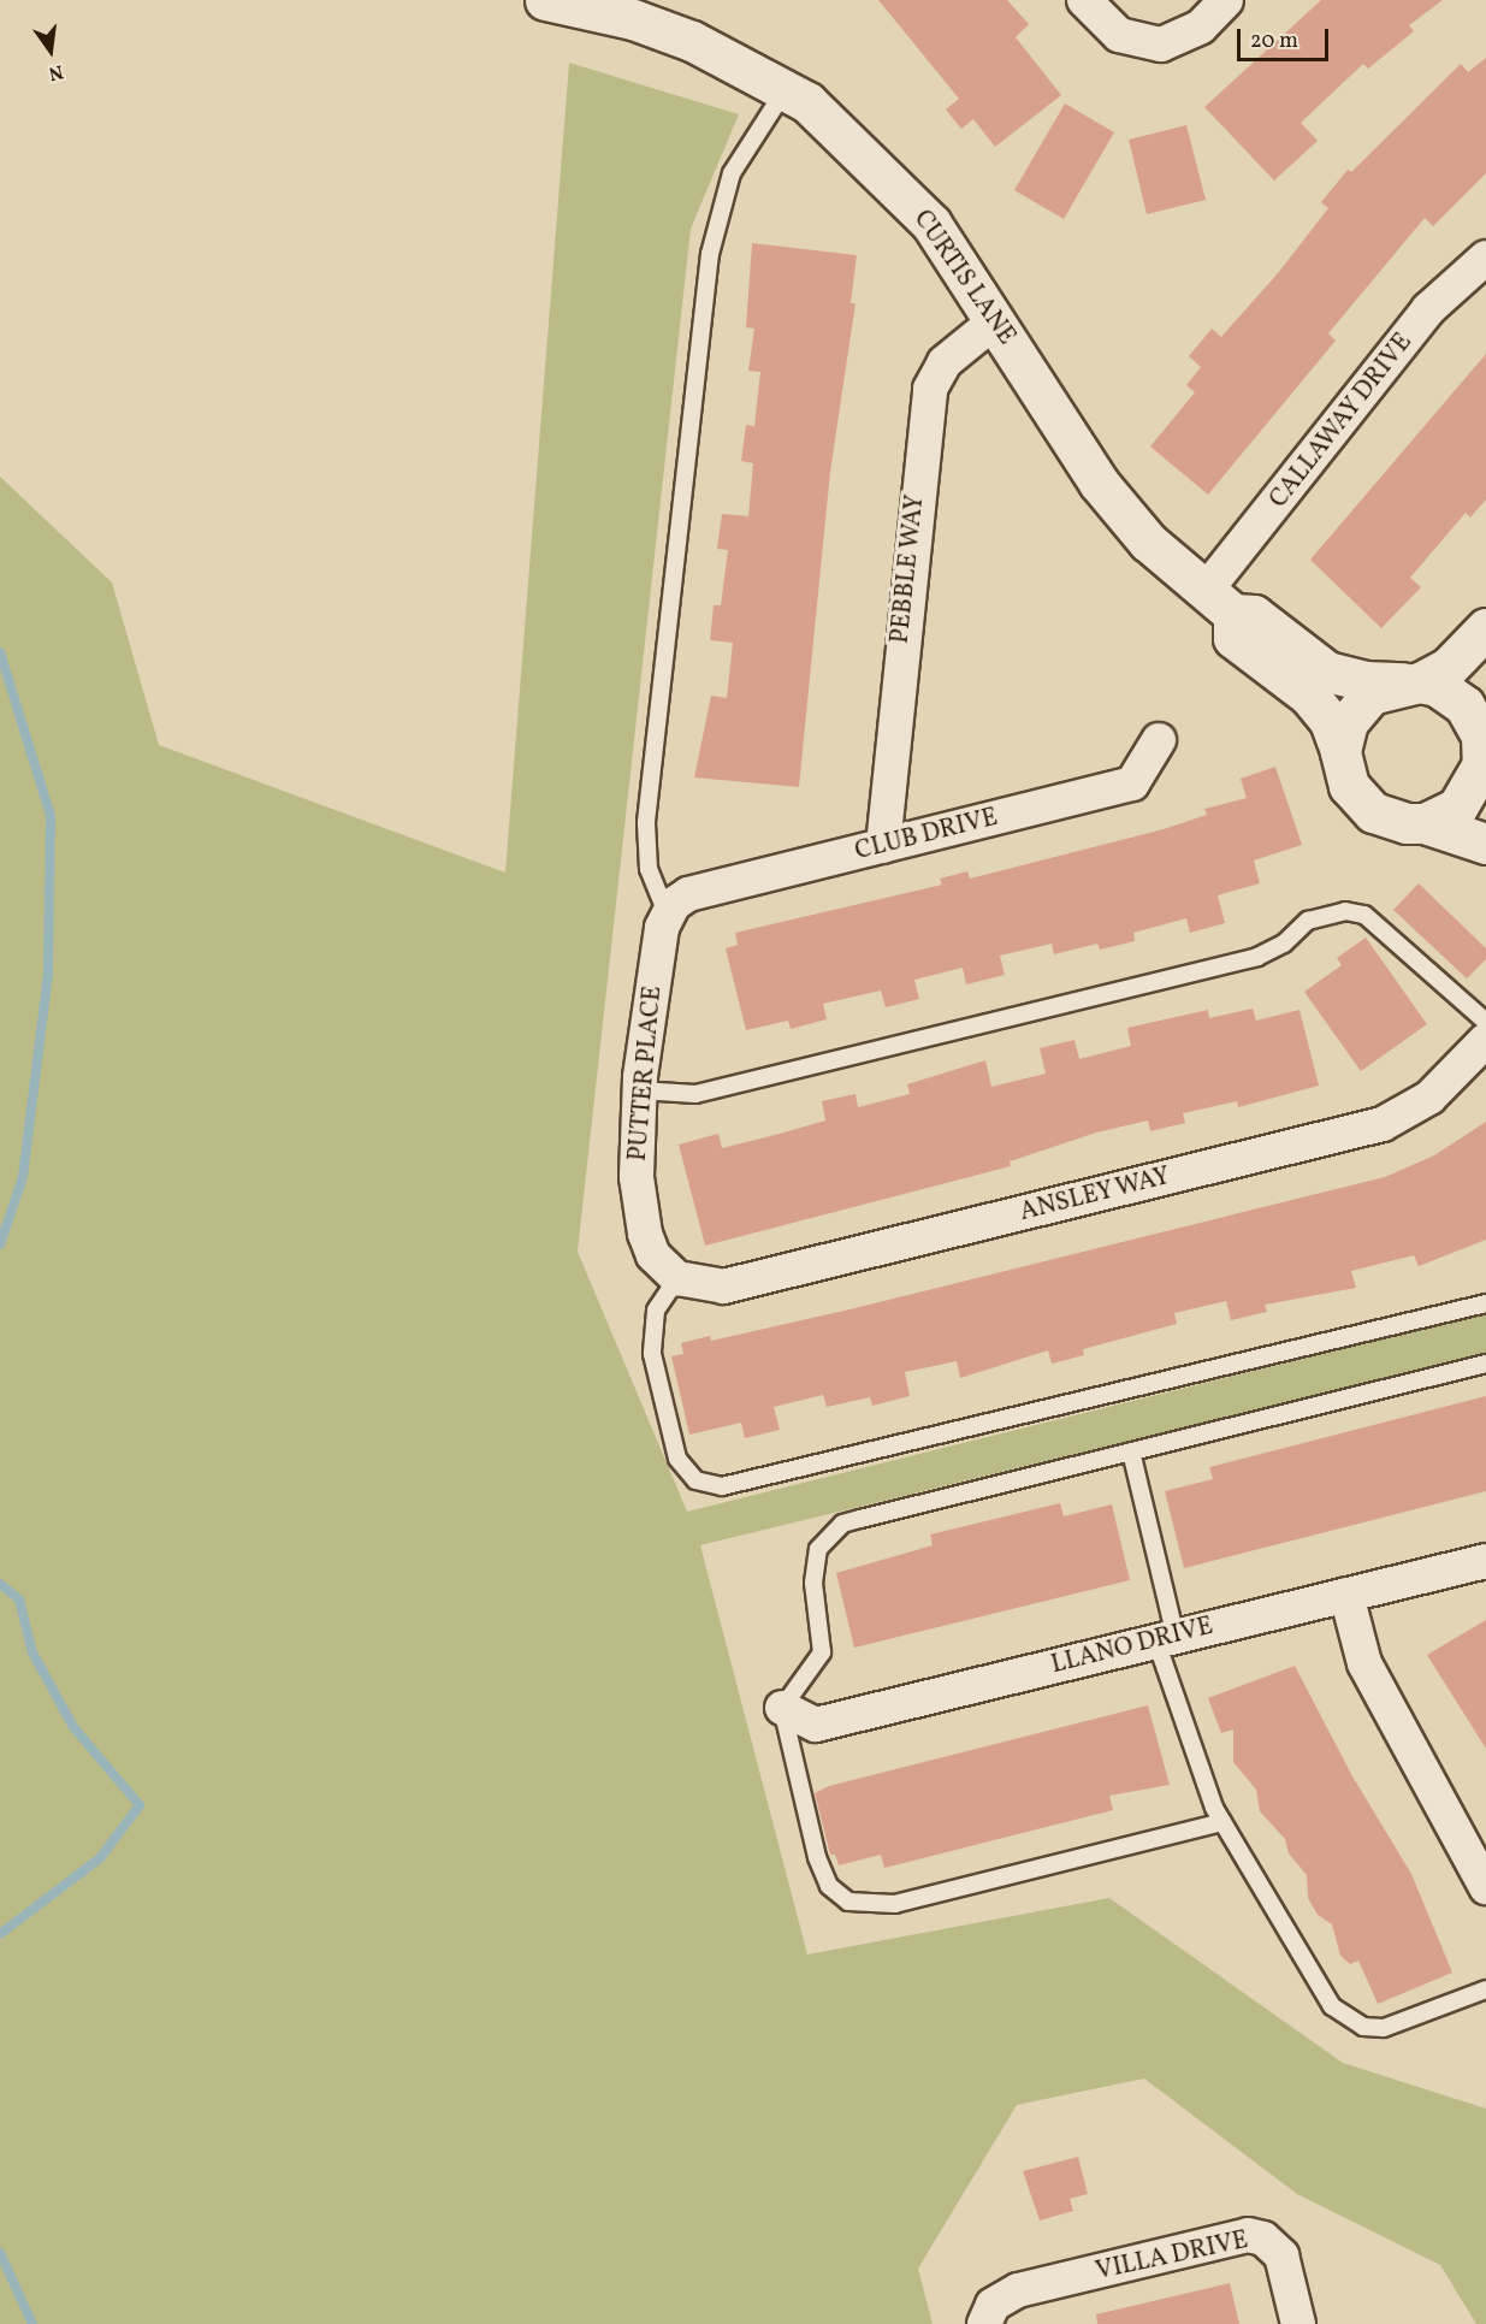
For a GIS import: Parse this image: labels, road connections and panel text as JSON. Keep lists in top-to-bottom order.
{
  "streets": {
    "street": [
      "CURTIS LANE",
      "CALLAWAY DRIVE",
      "PEBBLE WAY",
      "CLUB DRIVE",
      "PUTTER PLACE",
      "ANSLEY WAY",
      "LLANO DRIVE",
      "VILLA DRIVE"
    ]
  },
  "crossings": [
    ["CURTIS LANE", "CALLAWAY DRIVE"],
    ["CURTIS LANE", "PEBBLE WAY"],
    ["PEBBLE WAY", "CLUB DRIVE"],
    ["CLUB DRIVE", "PUTTER PLACE"],
    ["PUTTER PLACE", "ANSLEY WAY"]
  ],
  "scale_bar": "20 m",
  "north": "bottom"
}
